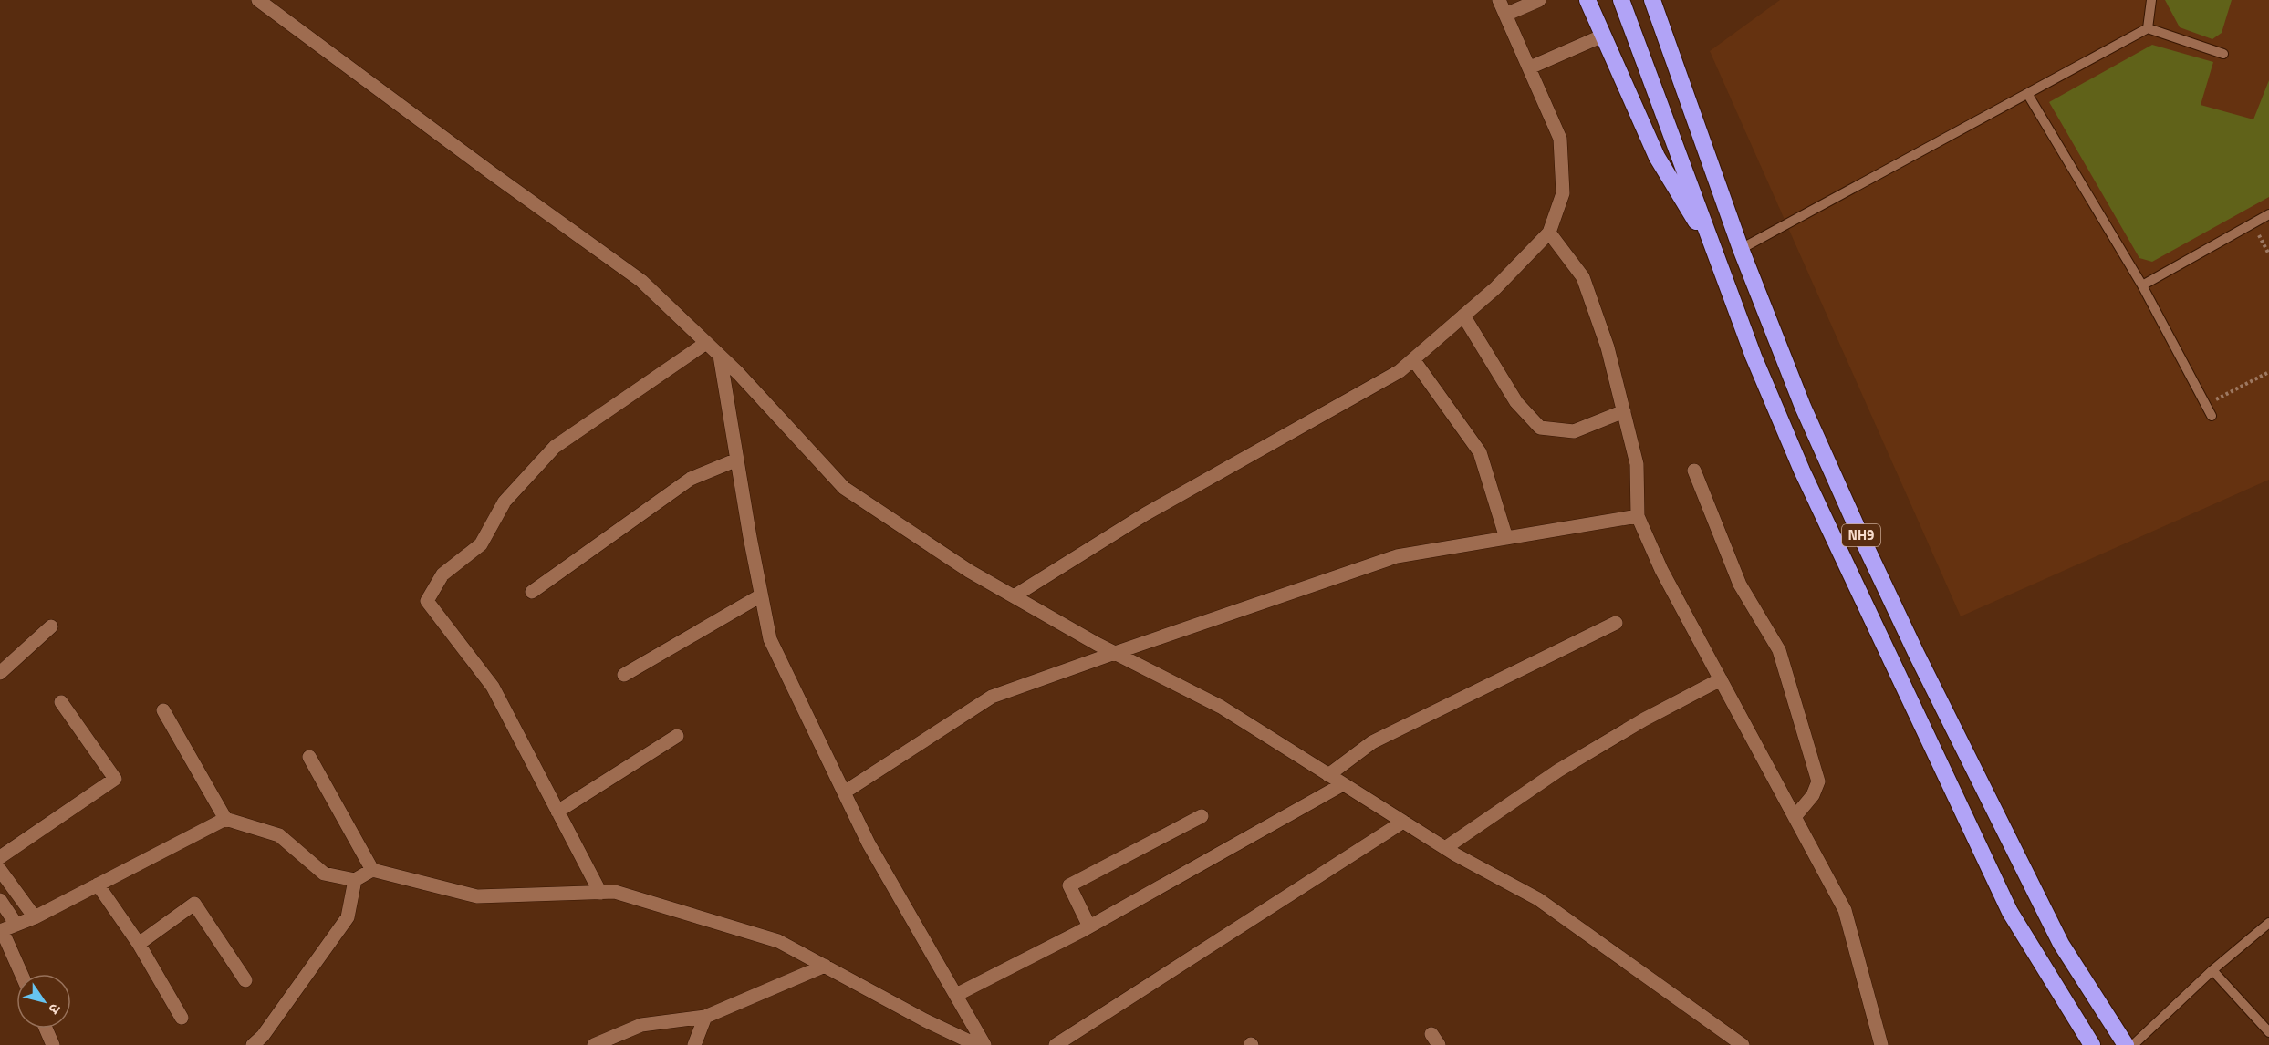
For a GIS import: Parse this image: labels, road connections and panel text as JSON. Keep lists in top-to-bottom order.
{
  "streets": {
    "highway": ["NH9"]
  },
  "north": "bottom right"
}
